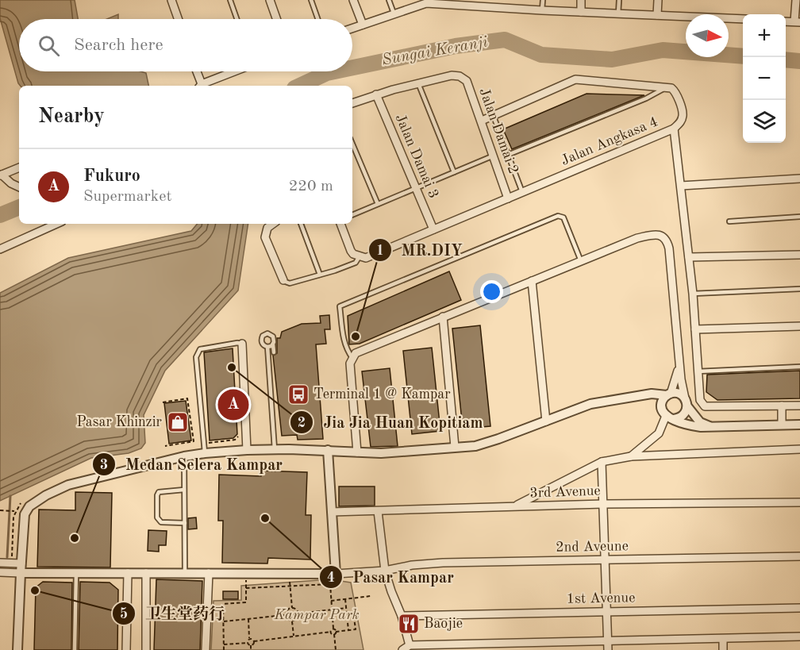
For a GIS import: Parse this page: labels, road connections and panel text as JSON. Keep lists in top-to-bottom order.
{
  "streets": {
    "street": [
      "Jalan Damai 2",
      "Jalan Angkasa 4",
      "Jalan Damai 3",
      "3rd Avenue",
      "2nd Aveune",
      "1st Avenue"
    ]
  },
  "crossings": [
    ["Jalan Damai 2", "Jalan Angkasa 4"],
    ["Jalan Angkasa 4", "Jalan Damai 3"]
  ],
  "water": ["Sungai Keranji"],
  "parks": ["Kampar Park"],
  "places": {
    "other": [
      "MR.DIY",
      "Jia Jia Huan Kopitiam",
      "Pasar Kampar",
      "Medan Selera Kampar",
      "卫生堂药行"
    ],
    "bus stop": ["Terminal 1 @ Kampar"],
    "shop": ["Pasar Khinzir"],
    "restaurant": ["Baojie"]
  },
  "north": "right",
  "page": {
    "map_buttons": ["+", "−"],
    "search": "Search here",
    "heading": "Nearby",
    "list": [
      {
        "mark": "A",
        "name": "Fukuro",
        "note": "Supermarket",
        "value": "220 m"
      }
    ],
    "pins": "A"
  }
}
